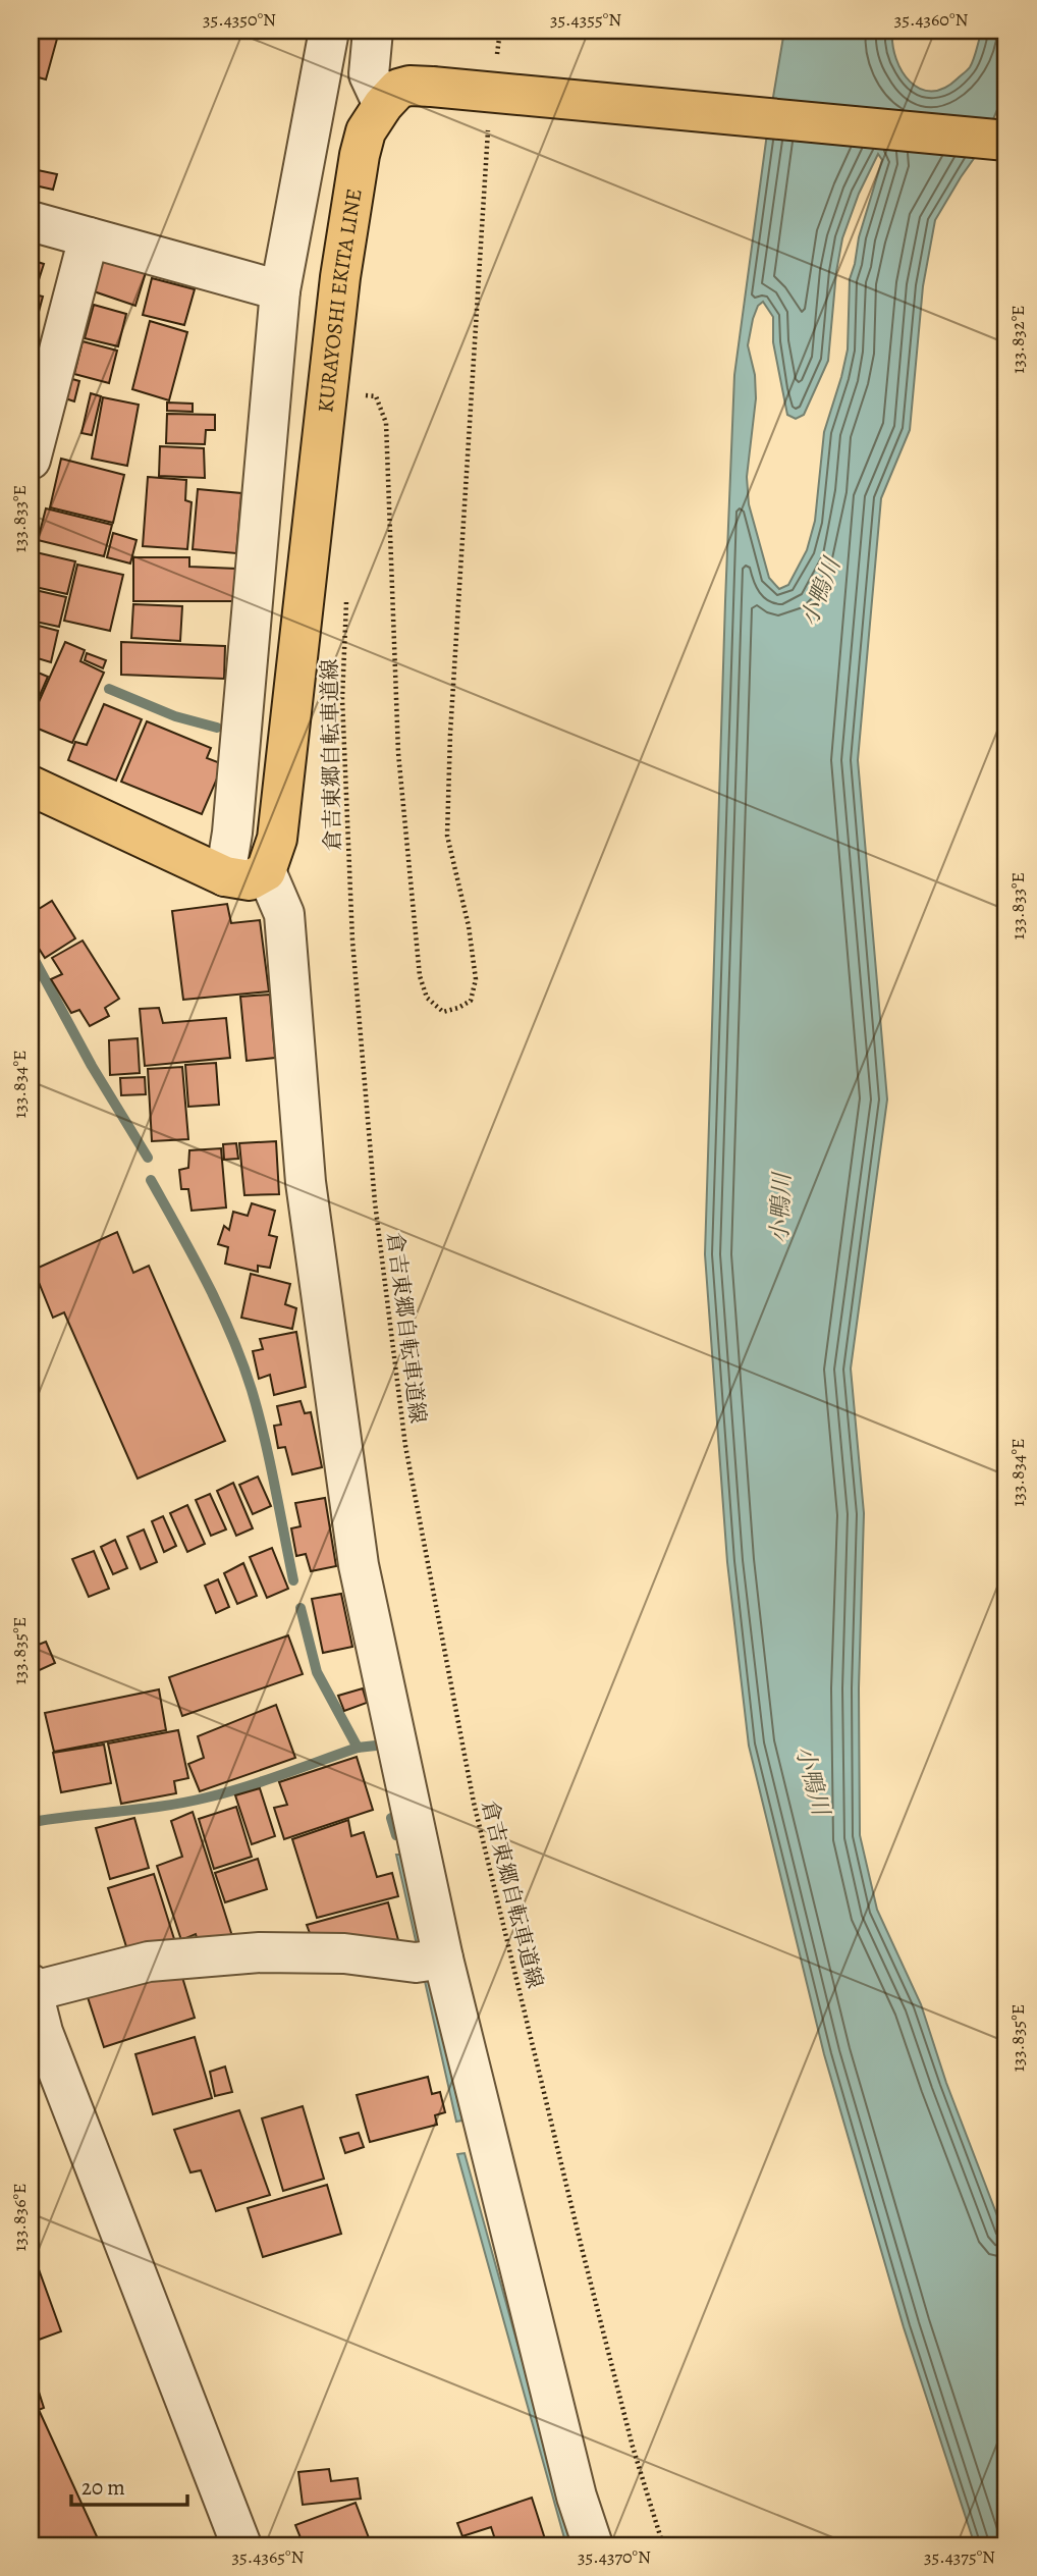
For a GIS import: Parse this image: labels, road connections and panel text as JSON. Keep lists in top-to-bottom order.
{
  "streets": {
    "main road": ["KURAYOSHI EKITA LINE"],
    "path": ["倉吉東郷自転車道線"]
  },
  "water": ["小鴨川"],
  "scale_bar": "20 m",
  "coordinates": [
    "35.4350°N",
    "35.4355°N",
    "35.4360°N",
    "133.832°E",
    "133.833°E",
    "133.834°E",
    "133.835°E",
    "133.836°E",
    "35.4365°N",
    "35.4370°N",
    "35.4375°N"
  ]
}
